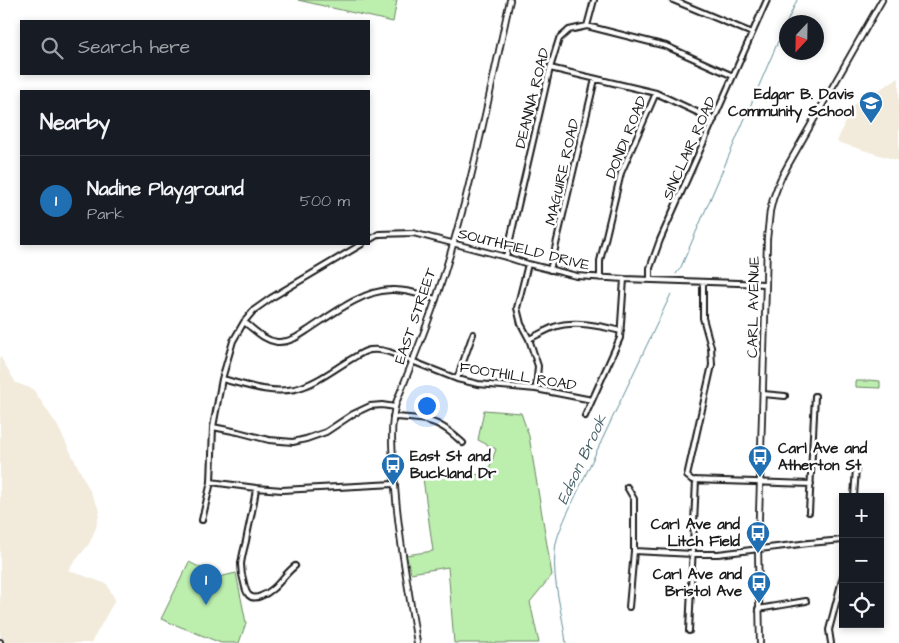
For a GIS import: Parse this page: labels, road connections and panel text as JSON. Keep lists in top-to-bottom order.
{
  "streets": {
    "street": [
      "DEANNA ROAD",
      "DONDI ROAD",
      "SINCLAIR ROAD",
      "MAGUIRE ROAD",
      "SOUTHFIELD DRIVE",
      "CARL AVENUE",
      "EAST STREET",
      "FOOTHILL ROAD"
    ]
  },
  "crossings": [
    ["DEANNA ROAD", "SOUTHFIELD DRIVE"],
    ["DONDI ROAD", "SOUTHFIELD DRIVE"],
    ["SINCLAIR ROAD", "SOUTHFIELD DRIVE"],
    ["MAGUIRE ROAD", "SOUTHFIELD DRIVE"],
    ["SOUTHFIELD DRIVE", "CARL AVENUE"],
    ["SOUTHFIELD DRIVE", "EAST STREET"],
    ["EAST STREET", "FOOTHILL ROAD"]
  ],
  "water": ["Edson Brook"],
  "places": {
    "school or university": ["Edgar B. Davis Community School"],
    "bus stop": [
      "Carl Ave and Atherton St",
      "East St and Buckland Dr",
      "Carl Ave and Litch Field",
      "Carl Ave and Bristol Ave"
    ]
  },
  "north": "bottom",
  "page": {
    "search": "Search here",
    "heading": "Nearby",
    "list": [
      {
        "mark": "1",
        "name": "Nadine Playground",
        "note": "Park",
        "value": "500 m"
      }
    ],
    "map_buttons": ["+", "−"],
    "pins": "1"
  }
}
